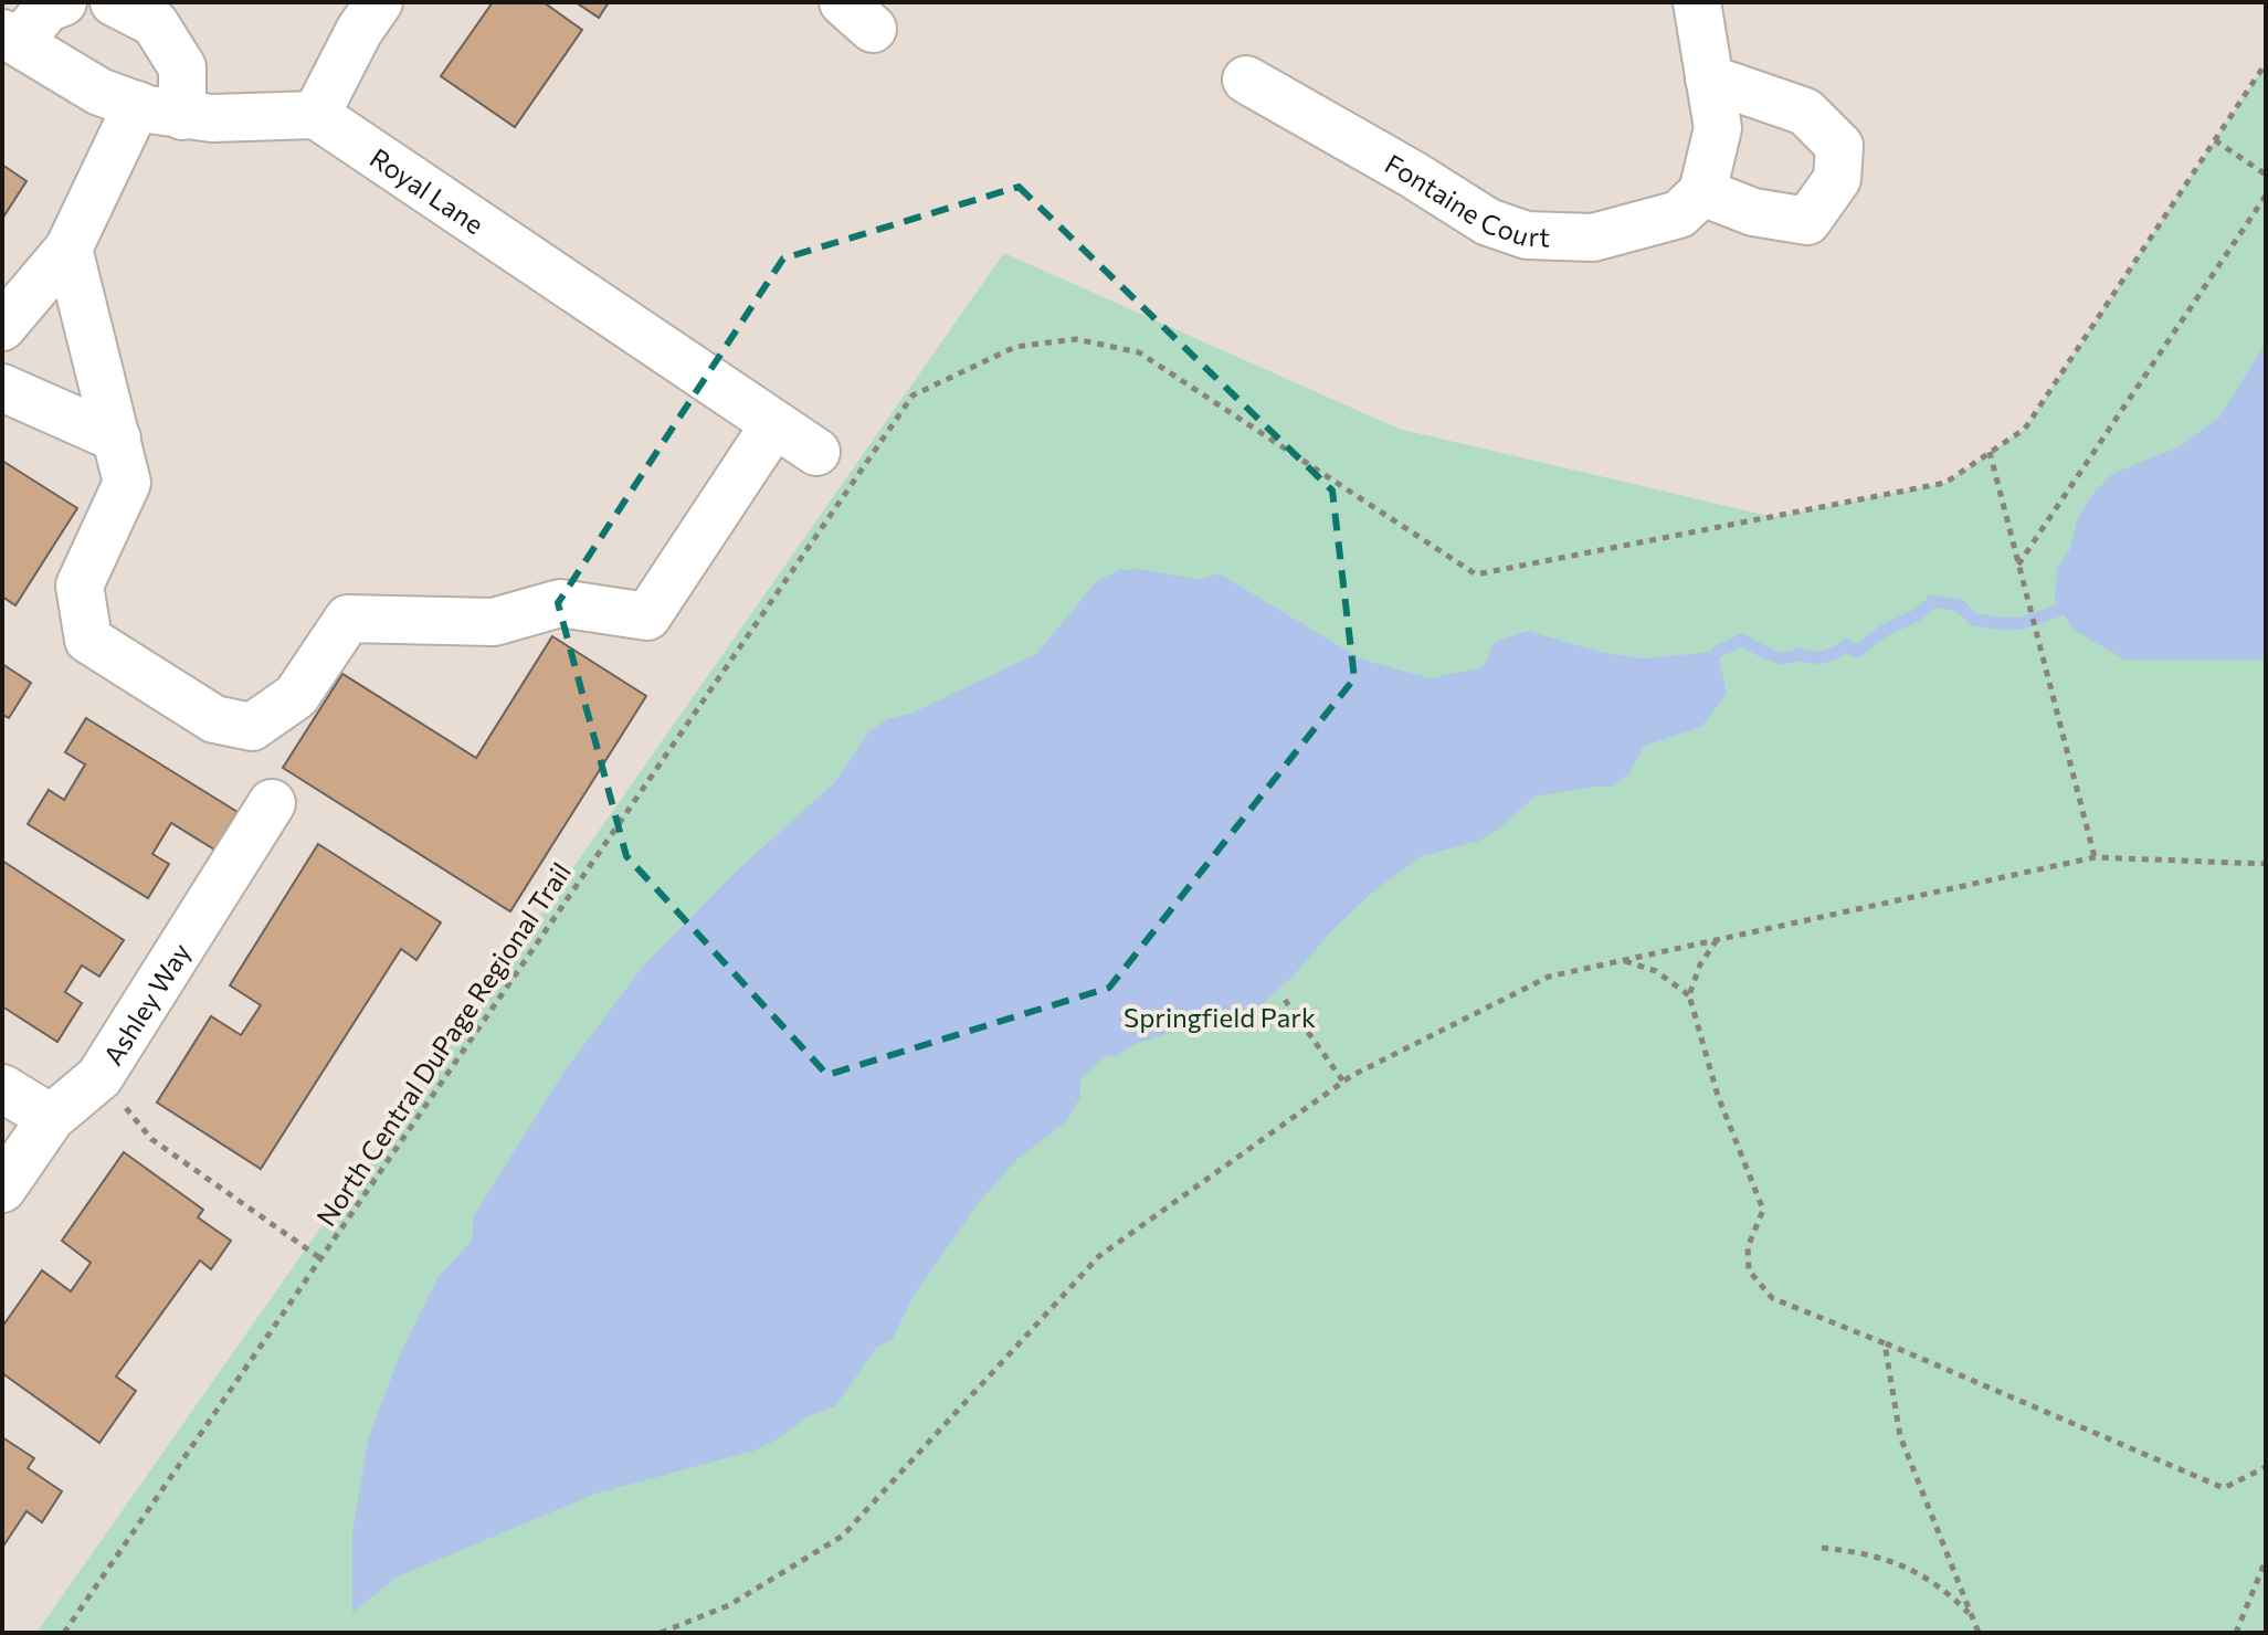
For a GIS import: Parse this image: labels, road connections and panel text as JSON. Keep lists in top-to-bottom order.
{
  "streets": {
    "street": ["Royal Lane", "Fontaine Court", "Ashley Way"],
    "path": ["North Central DuPage Regional Trail"]
  },
  "crossings": [
    ["Royal Lane", "North Central DuPage Regional Trail"]
  ],
  "parks": ["Springfield Park"]
}
